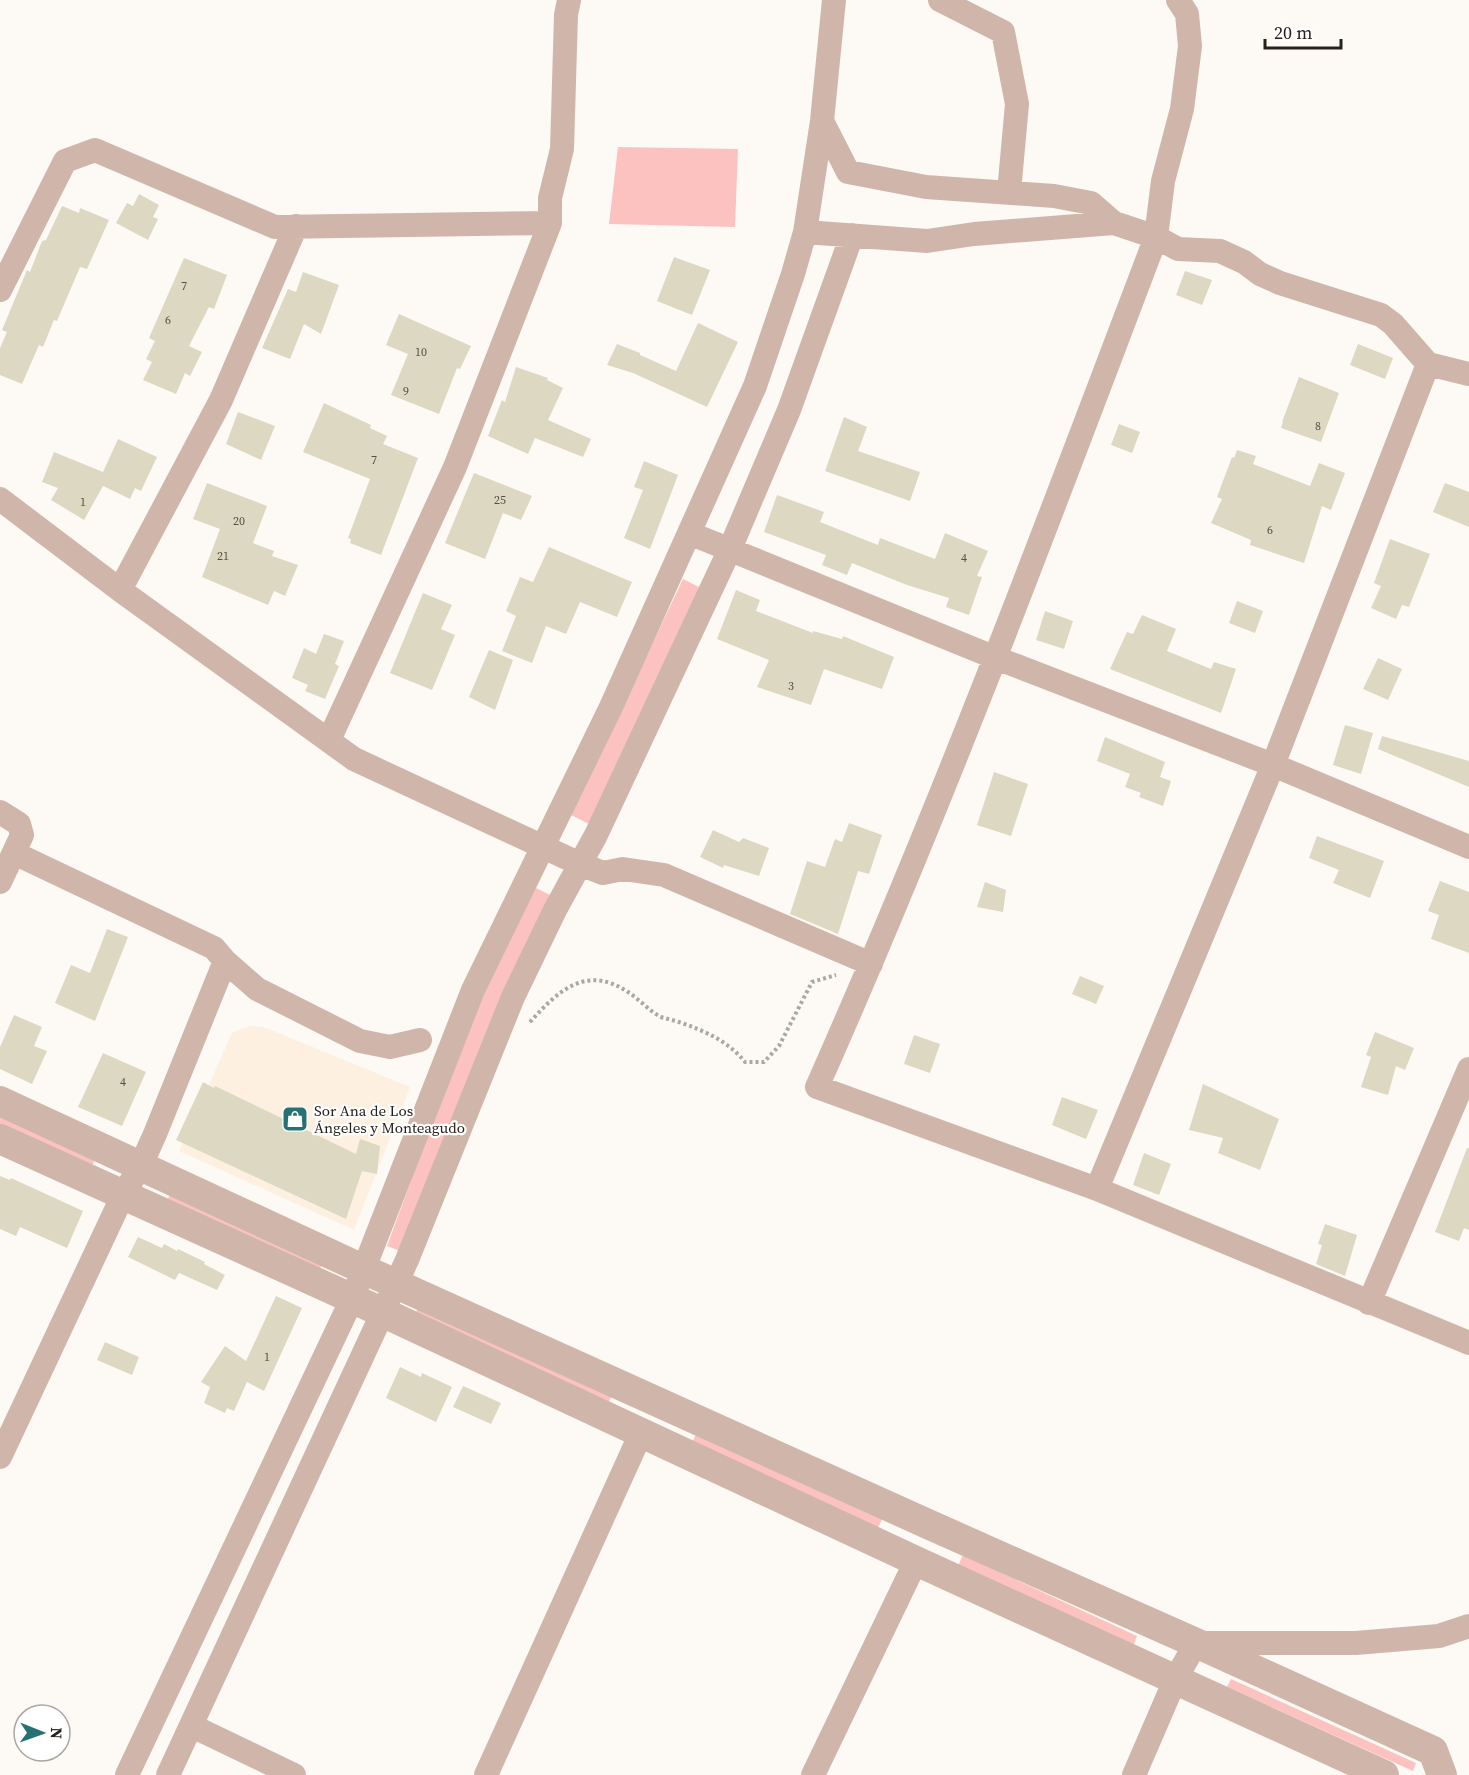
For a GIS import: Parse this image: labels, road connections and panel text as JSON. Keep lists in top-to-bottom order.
{
  "places": {
    "shop": ["Sor Ana de Los Ángeles y Monteagudo"]
  },
  "house_numbers": [
    "7",
    "6",
    "10",
    "9",
    "8",
    "7",
    "25",
    "1",
    "20",
    "6",
    "21",
    "4",
    "3",
    "4",
    "1"
  ],
  "scale_bar": "20 m",
  "north": "right"
}
